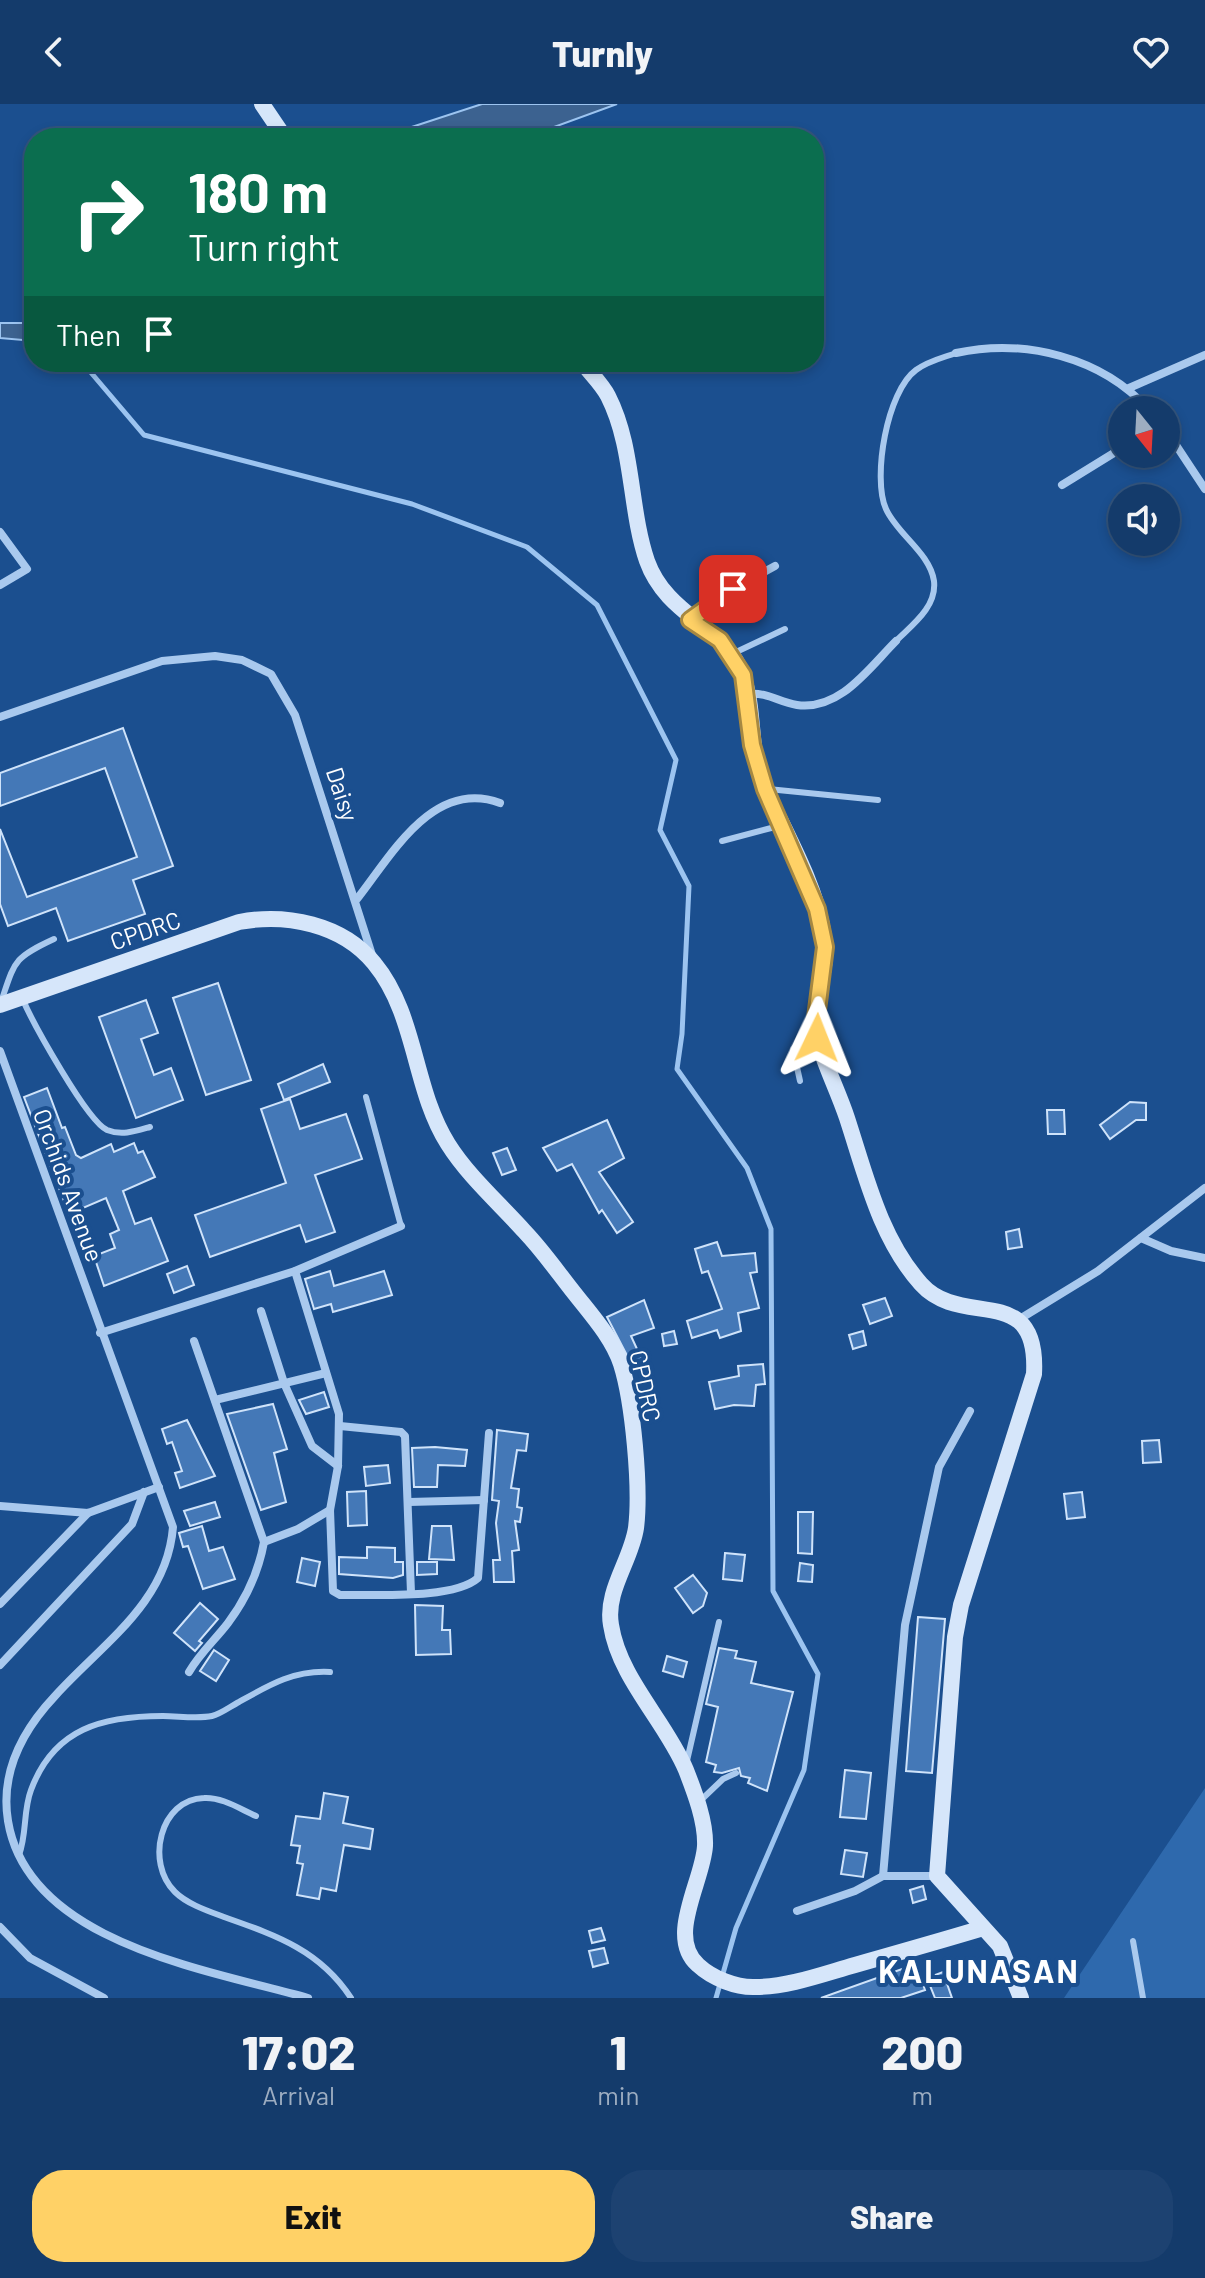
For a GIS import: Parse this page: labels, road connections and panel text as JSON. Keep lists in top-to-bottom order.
{
  "streets": {
    "street": ["Daisy", "CPDRC", "Orchids Avenue"]
  },
  "crossings": [
    ["Daisy", "CPDRC"]
  ],
  "districts": ["KALUNASAN"],
  "north": "bottom",
  "page": {
    "header": "Turnly",
    "turn": ["180 m", "Turn right"],
    "then": "Then",
    "eta": [
      "17:02",
      "Arrival",
      "1",
      "min",
      "200",
      "m"
    ],
    "buttons": ["Exit", "Share"]
  }
}
